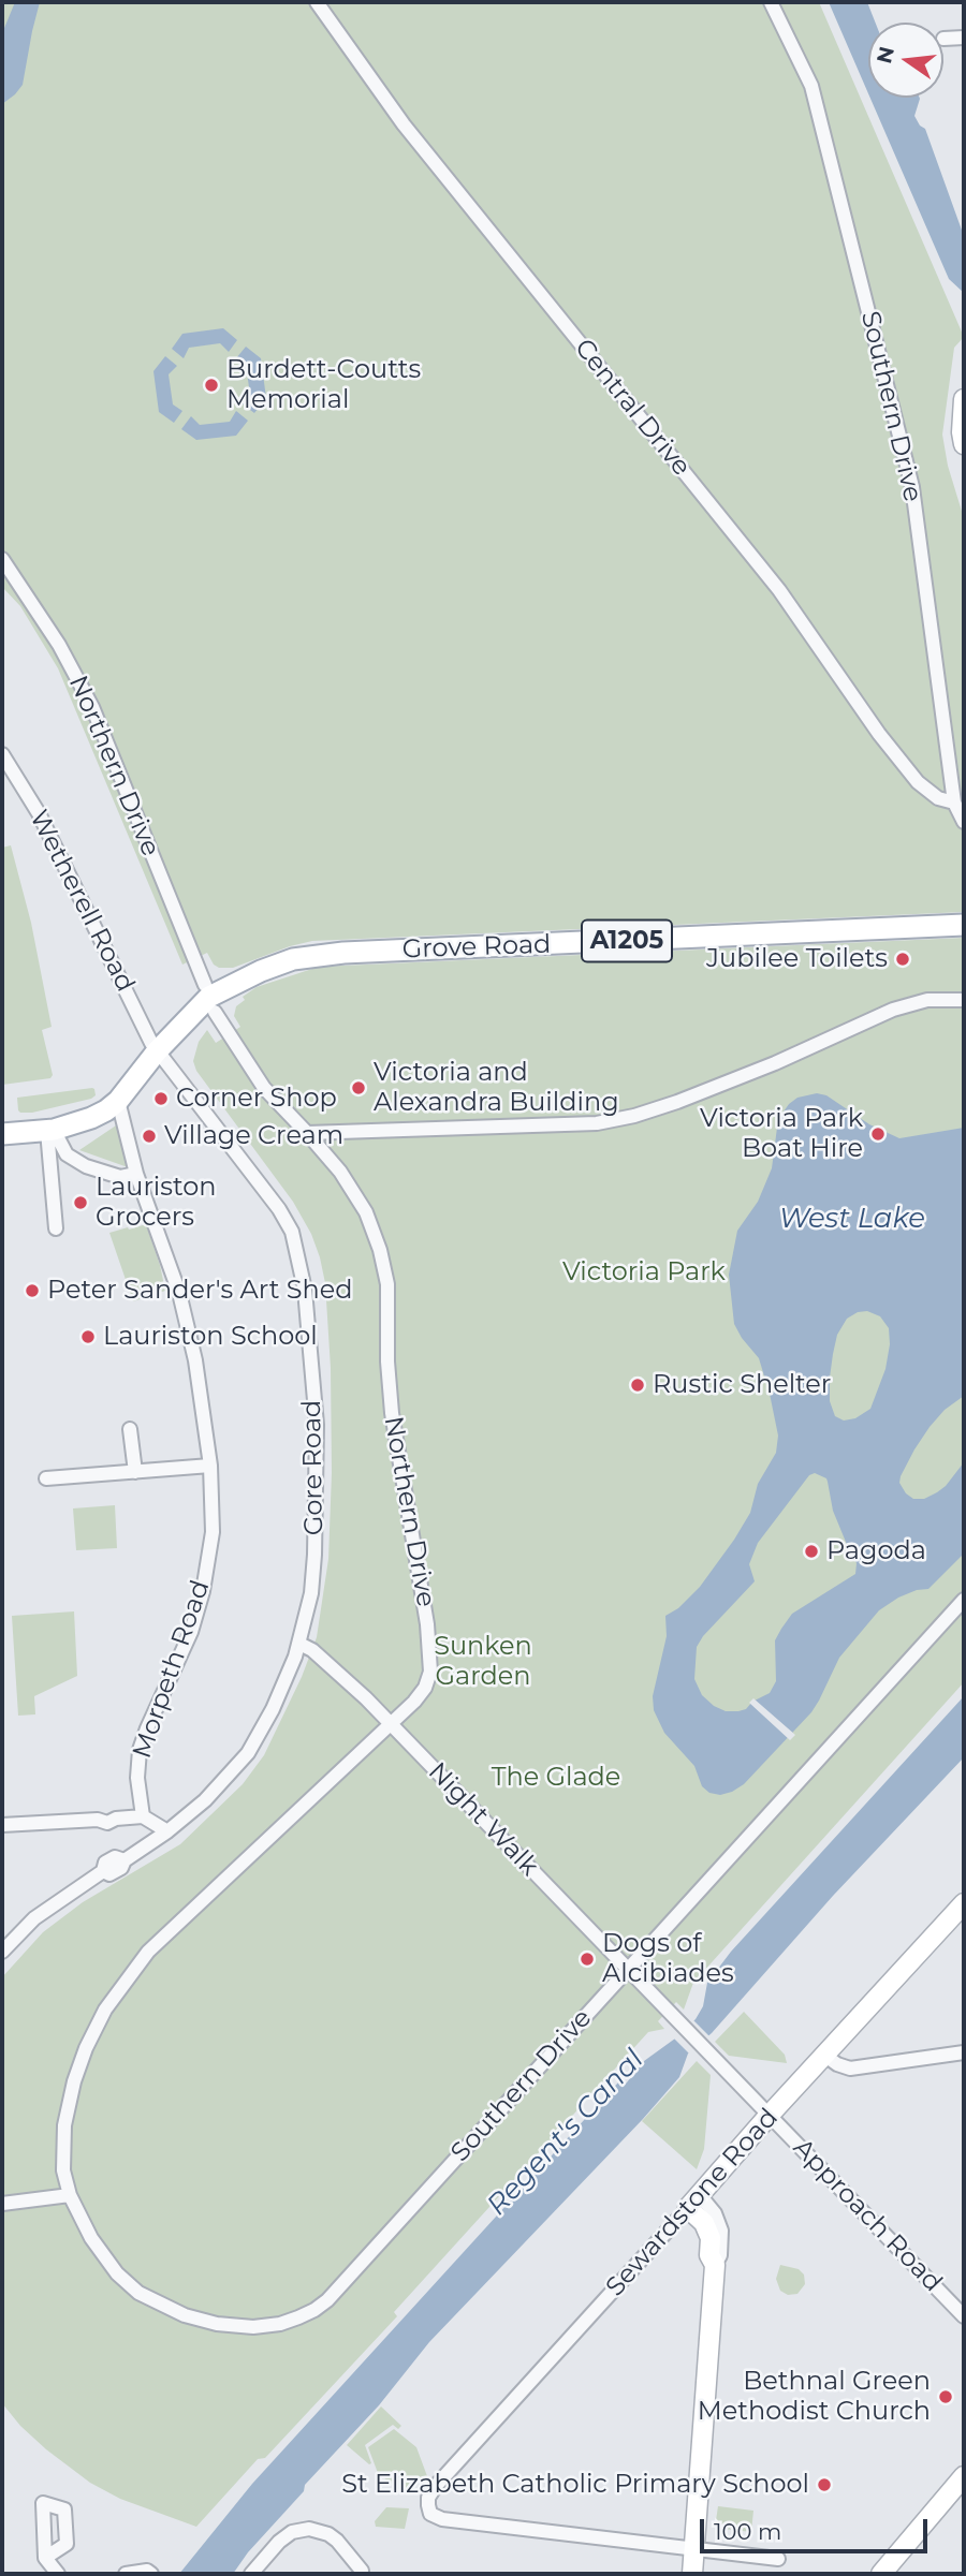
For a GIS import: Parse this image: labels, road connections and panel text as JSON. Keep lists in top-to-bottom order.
{
  "streets": {
    "main road": ["A1205", "Grove Road", "Sewardstone Road"],
    "street": [
      "Southern Drive",
      "Central Drive",
      "Northern Drive",
      "Wetherell Road",
      "Gore Road",
      "Morpeth Road",
      "Night Walk",
      "Approach Road"
    ]
  },
  "crossings": [
    ["Southern Drive", "Central Drive"],
    ["Southern Drive", "Northern Drive"],
    ["Southern Drive", "Night Walk"],
    ["Northern Drive", "Night Walk"],
    ["Wetherell Road", "A1205"],
    ["Wetherell Road", "Grove Road"],
    ["Wetherell Road", "Gore Road"],
    ["A1205", "Grove Road"],
    ["A1205", "Gore Road"],
    ["A1205", "Morpeth Road"],
    ["Grove Road", "Gore Road"],
    ["Gore Road", "Night Walk"],
    ["Night Walk", "Approach Road"],
    ["Sewardstone Road", "Approach Road"]
  ],
  "water": ["West Lake", "Regent's Canal"],
  "parks": ["Victoria Park", "Sunken Garden", "The Glade"],
  "places": [
    "Burdett-Coutts Memorial",
    "Jubilee Toilets",
    "Victoria and Alexandra Building",
    "Corner Shop",
    "Victoria Park Boat Hire",
    "Village Cream",
    "Lauriston Grocers",
    "Peter Sander's Art Shed",
    "Lauriston School",
    "Rustic Shelter",
    "Pagoda",
    "Dogs of Alcibiades",
    "Bethnal Green Methodist Church",
    "St Elizabeth Catholic Primary School"
  ],
  "scale_bar": "100 m",
  "north": "left"
}
